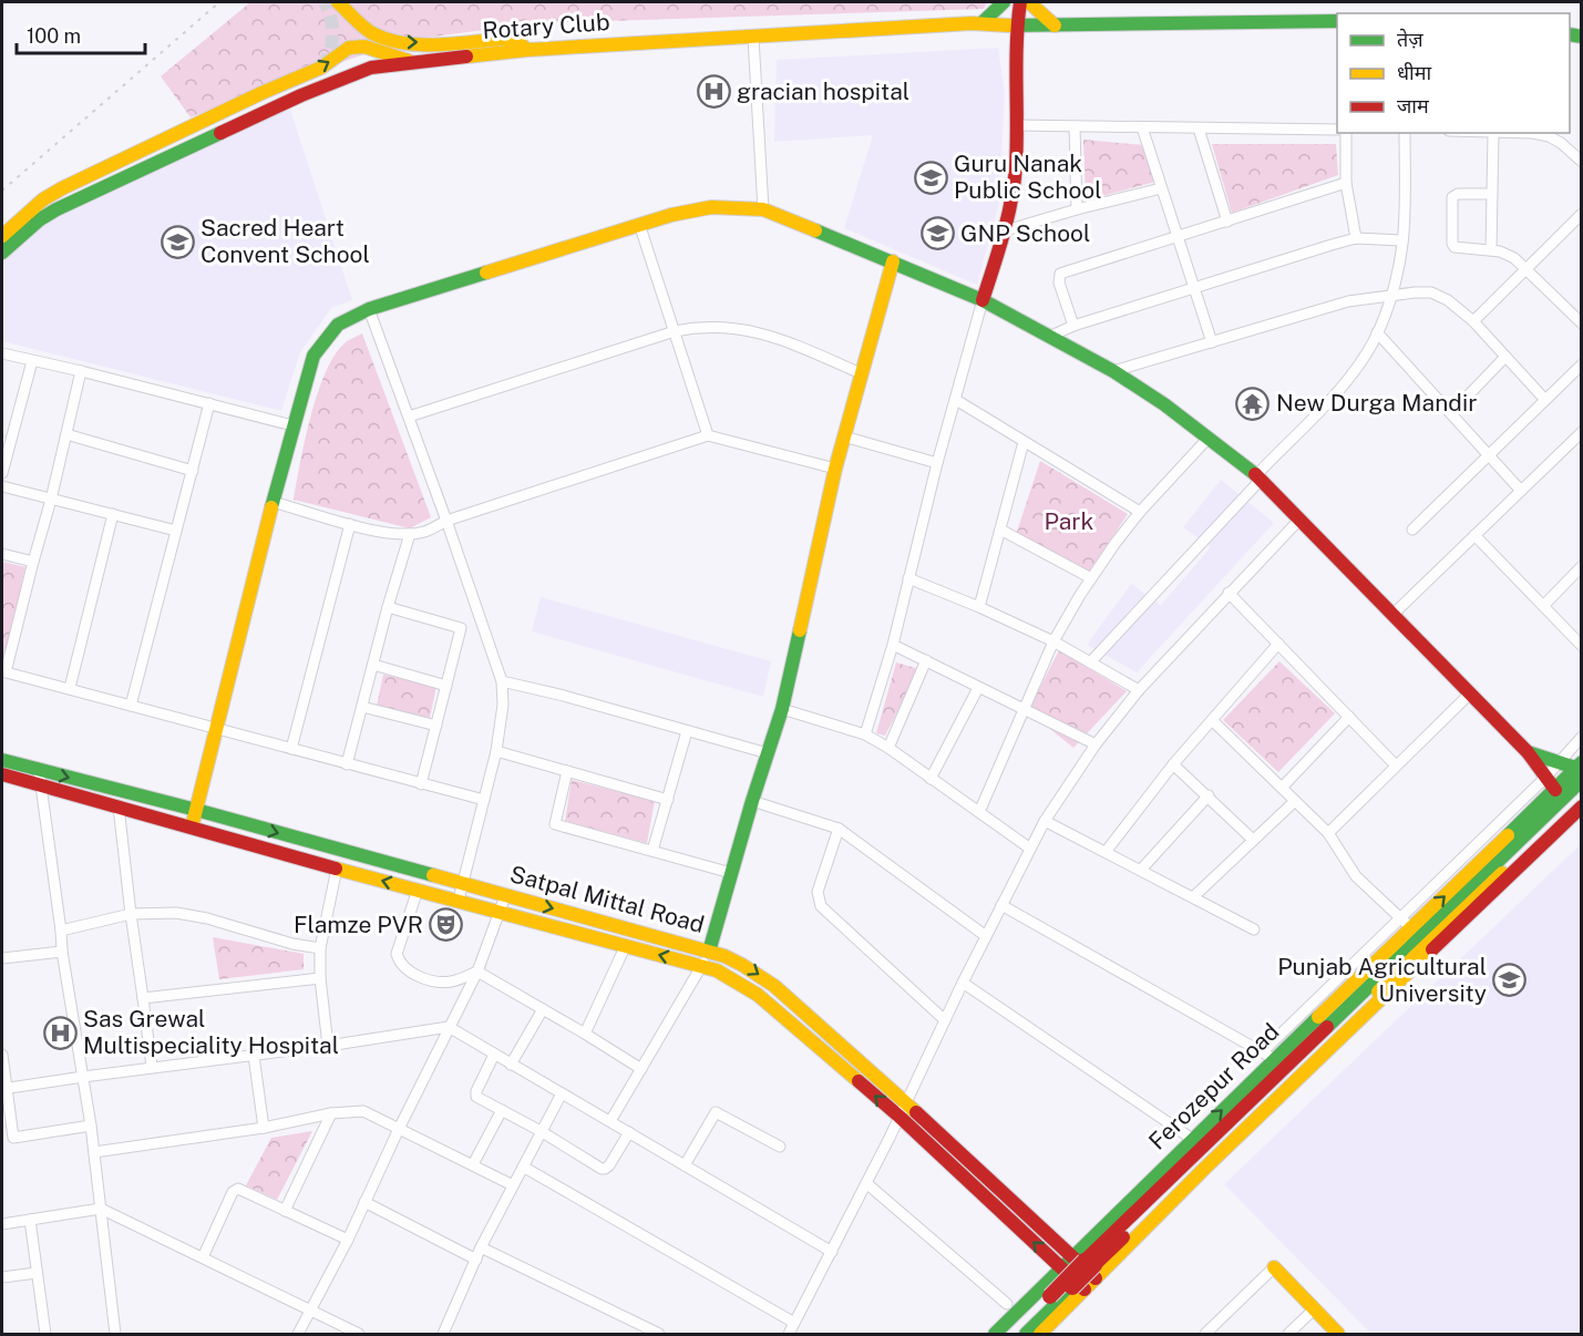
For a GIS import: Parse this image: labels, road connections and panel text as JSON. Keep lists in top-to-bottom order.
{
  "streets": {
    "street": ["Rotary Club", "Satpal Mittal Road", "Ferozepur Road"]
  },
  "crossings": [
    ["Satpal Mittal Road", "Ferozepur Road"]
  ],
  "parks": ["Park"],
  "places": {
    "hospital": ["gracian hospital", "Sas Grewal Multispeciality Hospital"],
    "school or university": [
      "Guru Nanak Public School",
      "GNP School",
      "Sacred Heart Convent School",
      "Punjab Agricultural University"
    ],
    "temple": ["New Durga Mandir"],
    "theatre": ["Flamze PVR"]
  },
  "legend": ["तेज़", "धीमा", "जाम"],
  "scale_bar": "100 m"
}
